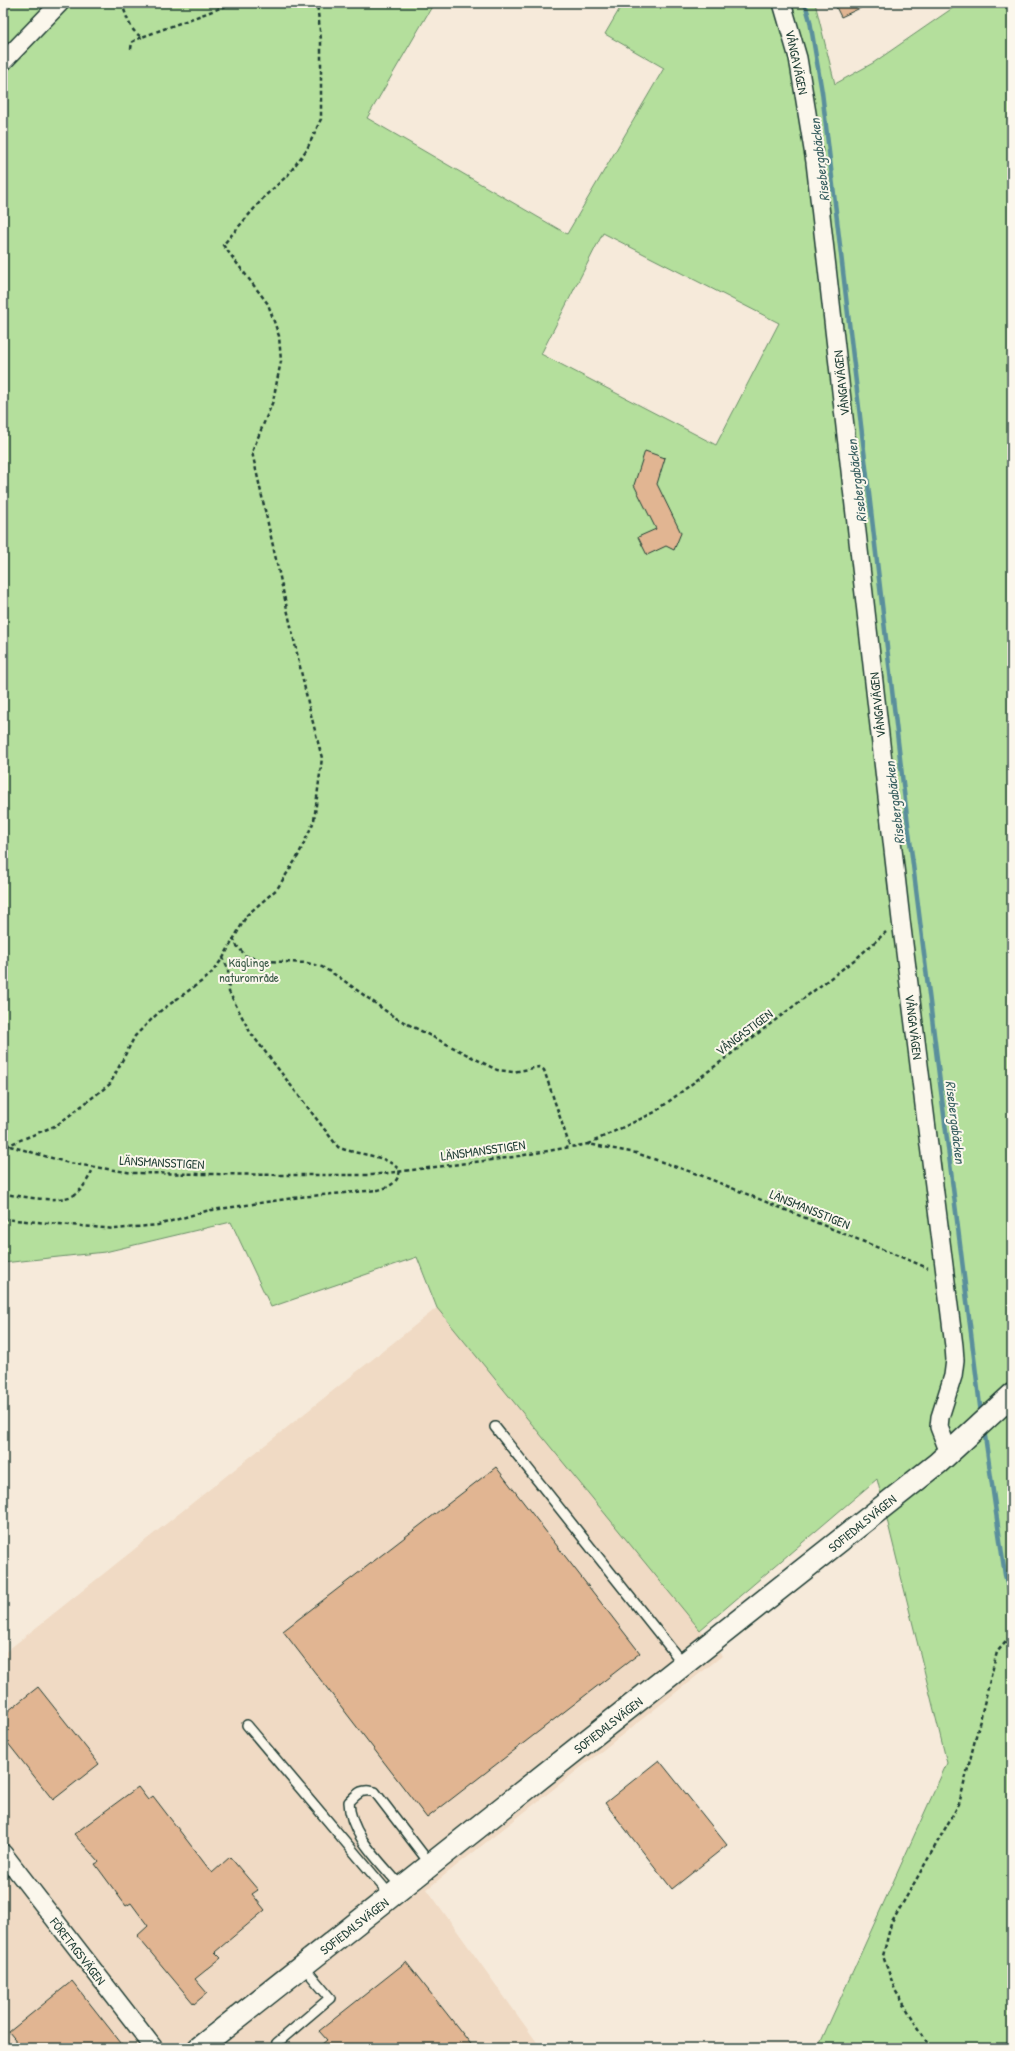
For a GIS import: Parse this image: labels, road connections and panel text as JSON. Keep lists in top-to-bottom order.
{
  "streets": {
    "main road": ["SOFIEDALSVÄGEN"],
    "street": ["VÅNGAVÄGEN", "FÖRETAGSVÄGEN"],
    "path": ["VÅNGASTIGEN", "LÄNSMANSSTIGEN"]
  },
  "crossings": [
    ["VÅNGAVÄGEN", "VÅNGASTIGEN"],
    ["VÅNGAVÄGEN", "LÄNSMANSSTIGEN"],
    ["VÅNGAVÄGEN", "SOFIEDALSVÄGEN"],
    ["VÅNGASTIGEN", "LÄNSMANSSTIGEN"]
  ],
  "water": ["Risebergabäcken"],
  "parks": ["Käglinge naturområde"]
}
